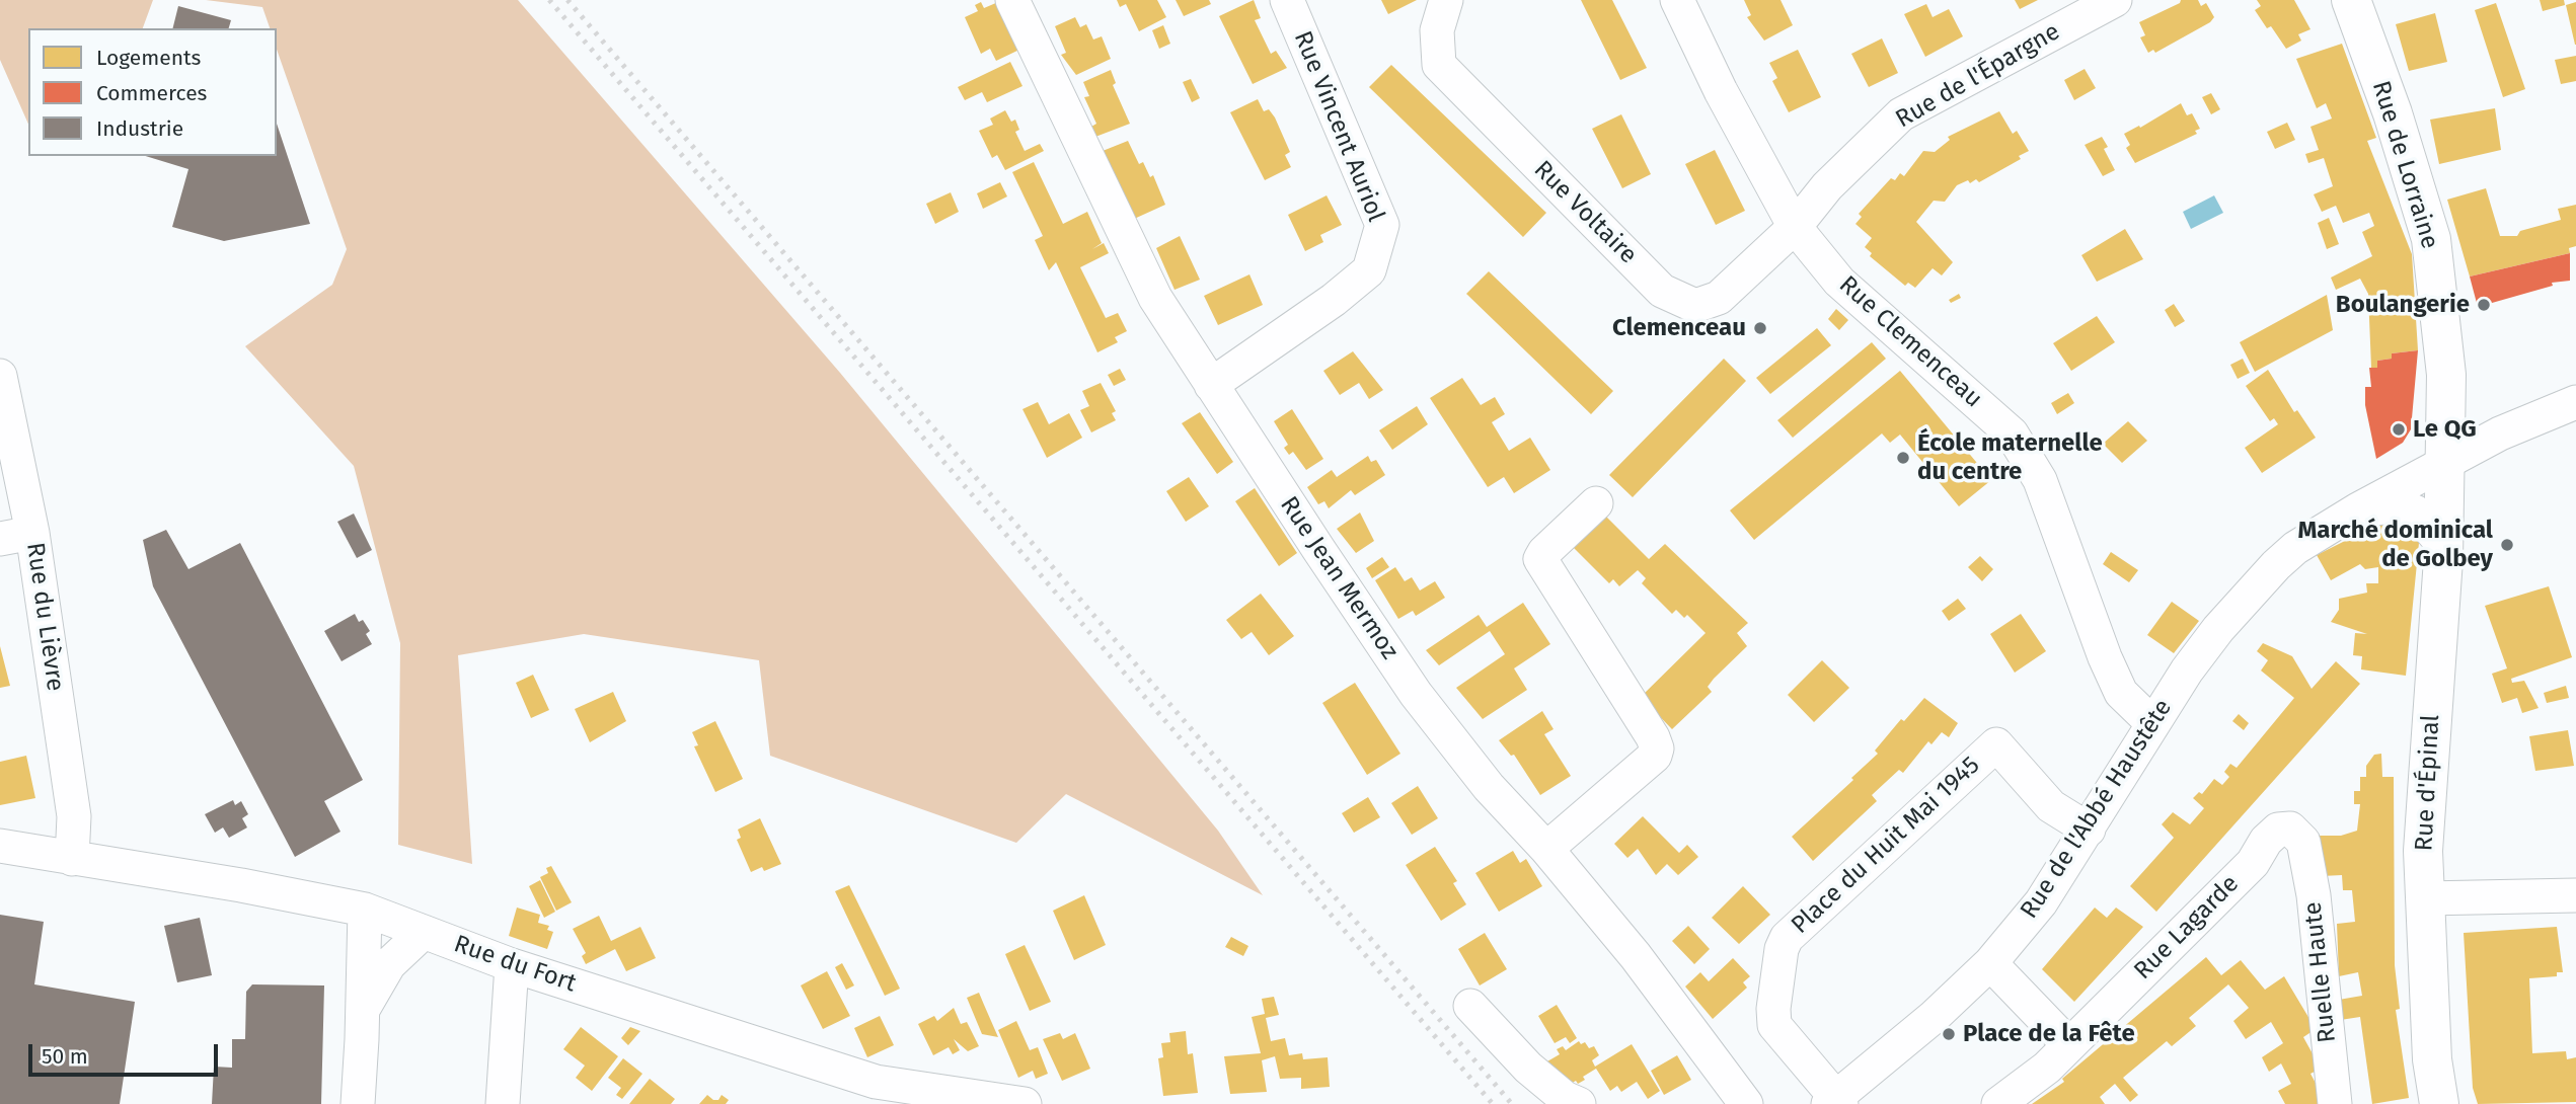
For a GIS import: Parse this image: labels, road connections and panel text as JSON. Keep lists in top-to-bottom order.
{
  "streets": {
    "main road": ["Rue de Lorraine", "Rue d'Épinal"],
    "street": [
      "Rue de l'Épargne",
      "Rue Vincent Auriol",
      "Rue Voltaire",
      "Rue Clemenceau",
      "Rue Jean Mermoz",
      "Rue du Lièvre",
      "Rue de l'Abbé Haustête",
      "Place du Huit Mai 1945",
      "Rue Lagarde",
      "Rue du Fort",
      "Ruelle Haute"
    ]
  },
  "crossings": [
    ["Rue de l'Épargne", "Rue Voltaire"],
    ["Rue de l'Épargne", "Rue Clemenceau"],
    ["Rue Vincent Auriol", "Rue Jean Mermoz"],
    ["Rue de Lorraine", "Rue d'Épinal"],
    ["Rue de Lorraine", "Rue de l'Abbé Haustête"],
    ["Rue Voltaire", "Rue Clemenceau"],
    ["Rue Clemenceau", "Rue de l'Abbé Haustête"],
    ["Rue du Lièvre", "Rue du Fort"],
    ["Rue d'Épinal", "Rue de l'Abbé Haustête"],
    ["Rue de l'Abbé Haustête", "Place du Huit Mai 1945"],
    ["Rue Lagarde", "Ruelle Haute"]
  ],
  "places": [
    "Boulangerie",
    "Clemenceau",
    "Le QG",
    "École maternelle du centre",
    "Marché dominical de Golbey",
    "Place de la Fête"
  ],
  "legend": ["Logements", "Commerces", "Industrie"],
  "scale_bar": "50 m"
}
